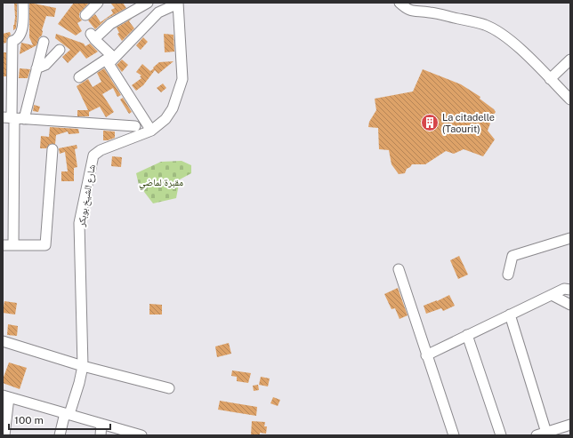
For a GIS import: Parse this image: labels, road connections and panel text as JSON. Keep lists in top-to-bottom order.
{
  "streets": {
    "street": ["شارع الشيخ بوبكر"]
  },
  "parks": ["مقبرة لماضي"],
  "places": {
    "building": ["La citadelle (Taourit)"]
  },
  "scale_bar": "100 m"
}
